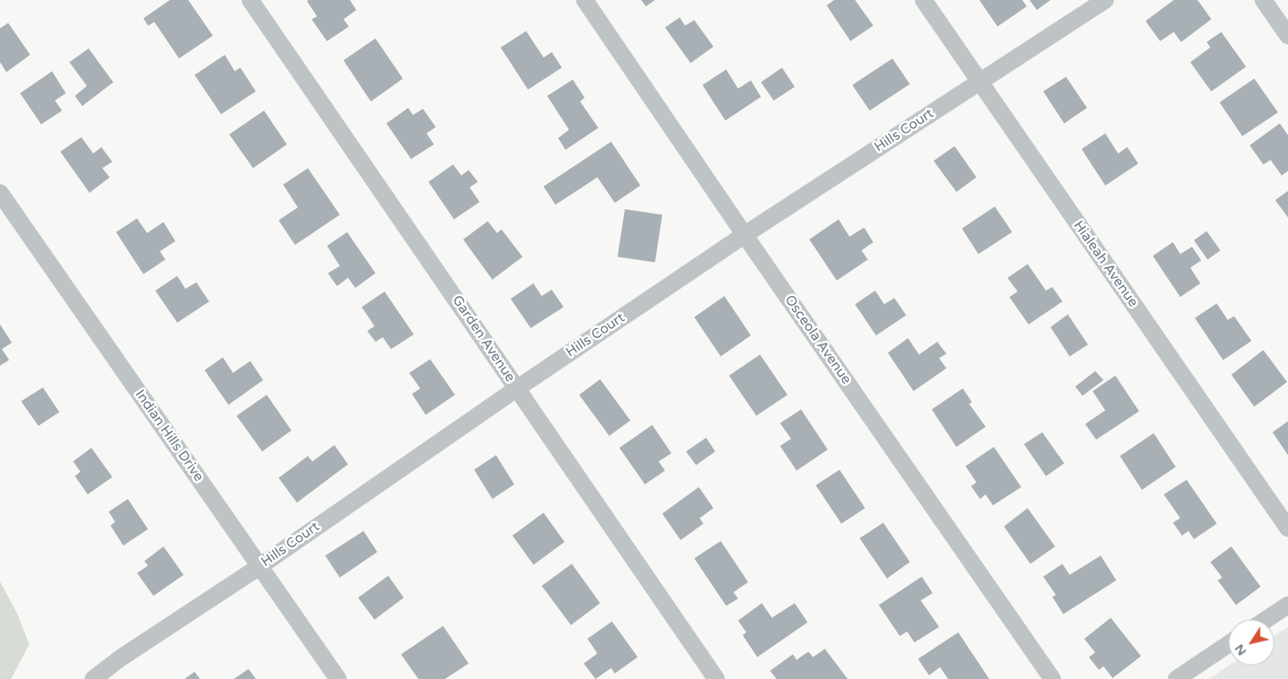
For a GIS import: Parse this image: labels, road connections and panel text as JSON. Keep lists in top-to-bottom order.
{
  "streets": {
    "street": [
      "Hills Court",
      "Hialeah Avenue",
      "Garden Avenue",
      "Osceola Avenue",
      "Indian Hills Drive"
    ]
  },
  "crossings": [
    ["Hills Court", "Hialeah Avenue"],
    ["Hills Court", "Garden Avenue"],
    ["Hills Court", "Osceola Avenue"],
    ["Hills Court", "Indian Hills Drive"]
  ],
  "north": "bottom left"
}
